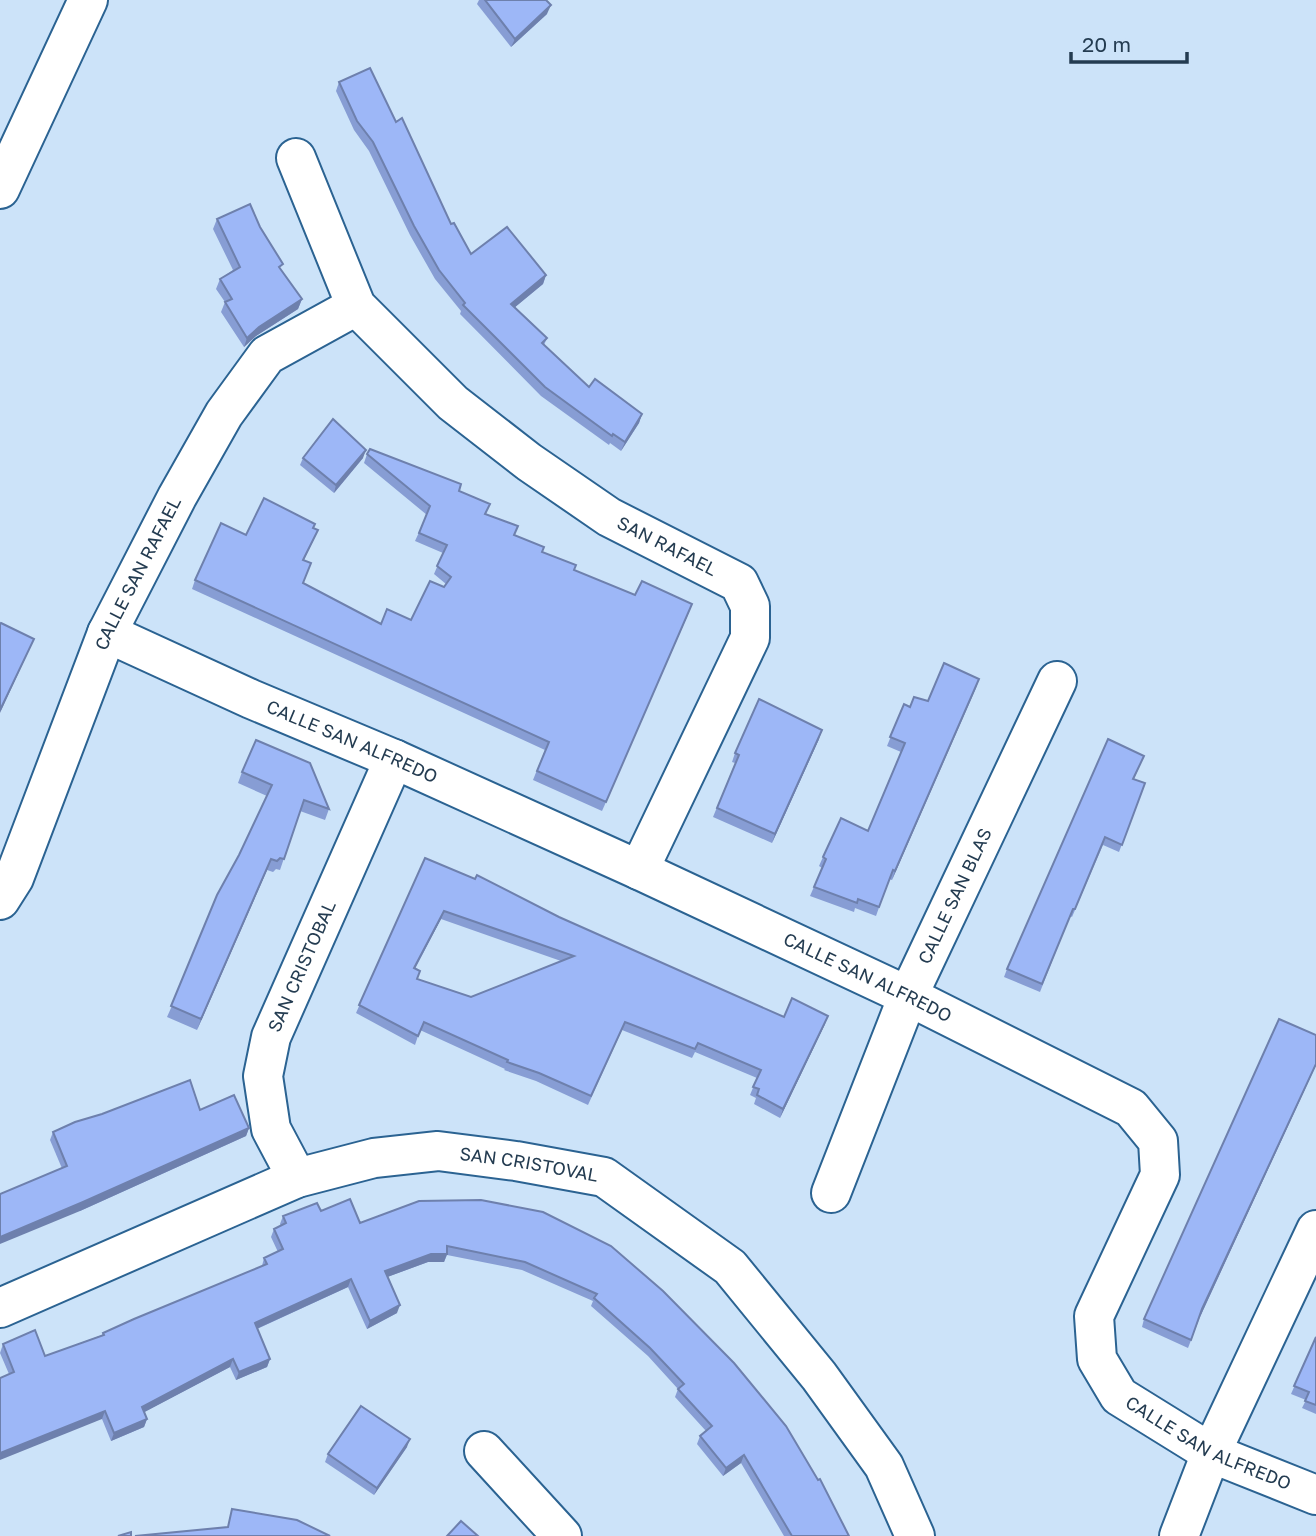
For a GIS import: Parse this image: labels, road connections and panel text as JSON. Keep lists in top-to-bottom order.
{
  "streets": {
    "street": [
      "SAN RAFAEL",
      "CALLE SAN RAFAEL",
      "CALLE SAN ALFREDO",
      "CALLE SAN BLAS",
      "SAN CRISTOBAL",
      "SAN CRISTOVAL"
    ]
  },
  "crossings": [
    ["SAN RAFAEL", "CALLE SAN RAFAEL"],
    ["SAN RAFAEL", "CALLE SAN ALFREDO"],
    ["CALLE SAN RAFAEL", "CALLE SAN ALFREDO"],
    ["CALLE SAN ALFREDO", "CALLE SAN BLAS"],
    ["CALLE SAN ALFREDO", "SAN CRISTOBAL"],
    ["SAN CRISTOBAL", "SAN CRISTOVAL"]
  ],
  "scale_bar": "20 m"
}
